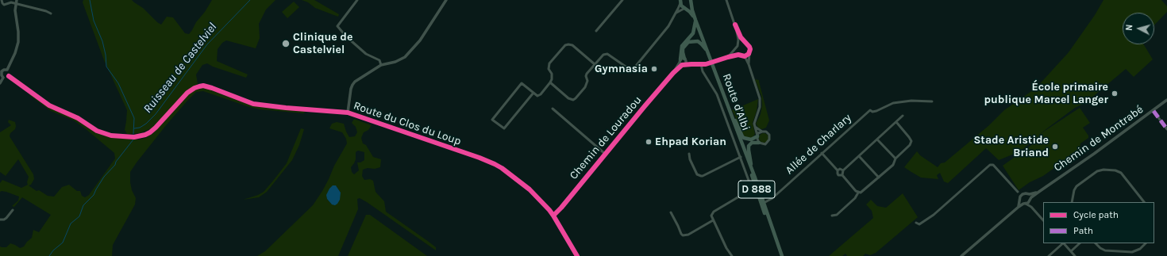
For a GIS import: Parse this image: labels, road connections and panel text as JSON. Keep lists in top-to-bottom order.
{
  "streets": {
    "main road": ["Route d'Albi", "D 888"],
    "street": [
      "Route du Clos du Loup",
      "Chemin de Louradou",
      "Chemin de Montrabé",
      "Allée de Charlary"
    ]
  },
  "crossings": [
    ["Route d'Albi", "Allée de Charlary"],
    ["Route du Clos du Loup", "Chemin de Louradou"]
  ],
  "water": ["Ruisseau de Castelviel"],
  "places": [
    "Clinique de Castelviel",
    "Gymnasia",
    "École primaire publique Marcel Langer",
    "Ehpad Korian",
    "Stade Aristide Briand"
  ],
  "legend": ["Cycle path", "Path"],
  "north": "left"
}
